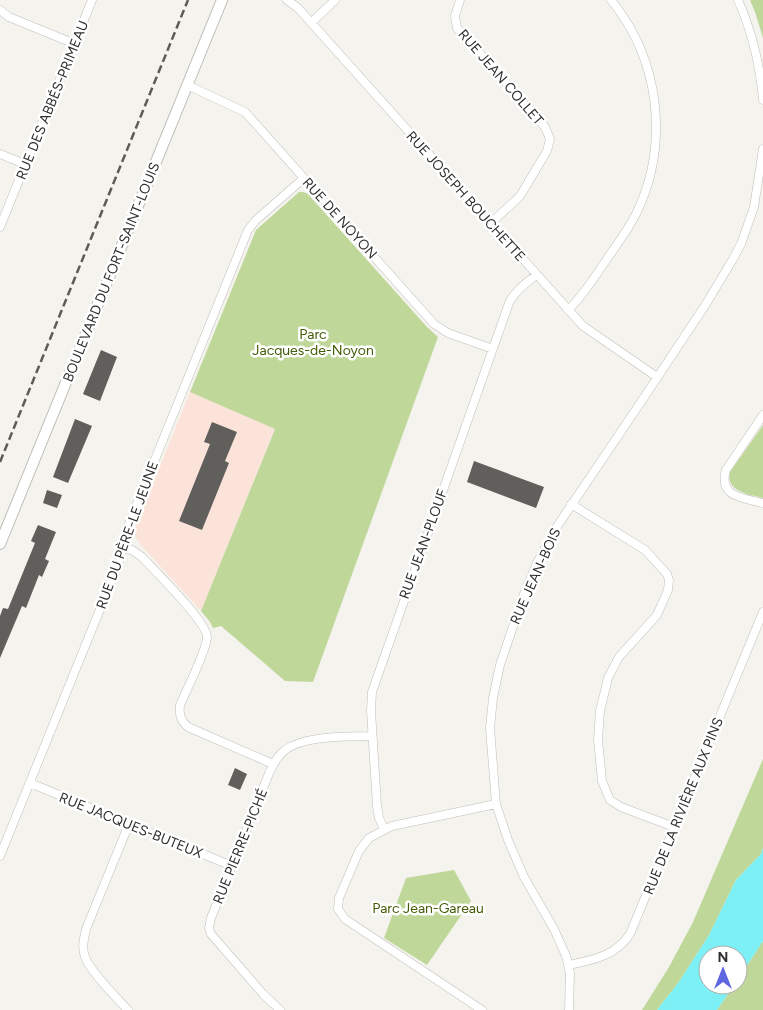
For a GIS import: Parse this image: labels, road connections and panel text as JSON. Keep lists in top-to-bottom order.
{
  "streets": {
    "street": [
      "RUE JEAN COLLET",
      "RUE DES ABBÉS-PRIMEAU",
      "RUE JOSEPH BOUCHETTE",
      "RUE DE NOYON",
      "BOULEVARD DU FORT-SAINT-LOUIS",
      "RUE DU PÈRE-LE JEUNE",
      "RUE JEAN-PLOUF",
      "RUE JEAN-BOIS",
      "RUE DE LA RIVIÈRE AUX PINS",
      "RUE JACQUES-BUTEUX",
      "RUE PIERRE-PICHÉ"
    ]
  },
  "crossings": [
    ["RUE JEAN COLLET", "RUE JOSEPH BOUCHETTE"],
    ["RUE JOSEPH BOUCHETTE", "RUE JEAN-PLOUF"],
    ["RUE JOSEPH BOUCHETTE", "RUE JEAN-BOIS"],
    ["RUE DE NOYON", "BOULEVARD DU FORT-SAINT-LOUIS"],
    ["RUE DE NOYON", "RUE DU PÈRE-LE JEUNE"],
    ["RUE DE NOYON", "RUE JEAN-PLOUF"],
    ["RUE DU PÈRE-LE JEUNE", "RUE JACQUES-BUTEUX"],
    ["RUE JEAN-PLOUF", "RUE PIERRE-PICHÉ"],
    ["RUE JEAN-BOIS", "RUE DE LA RIVIÈRE AUX PINS"],
    ["RUE JACQUES-BUTEUX", "RUE PIERRE-PICHÉ"]
  ],
  "parks": ["Parc Jacques-de-Noyon", "Parc Jean-Gareau"],
  "north": "top"
}
